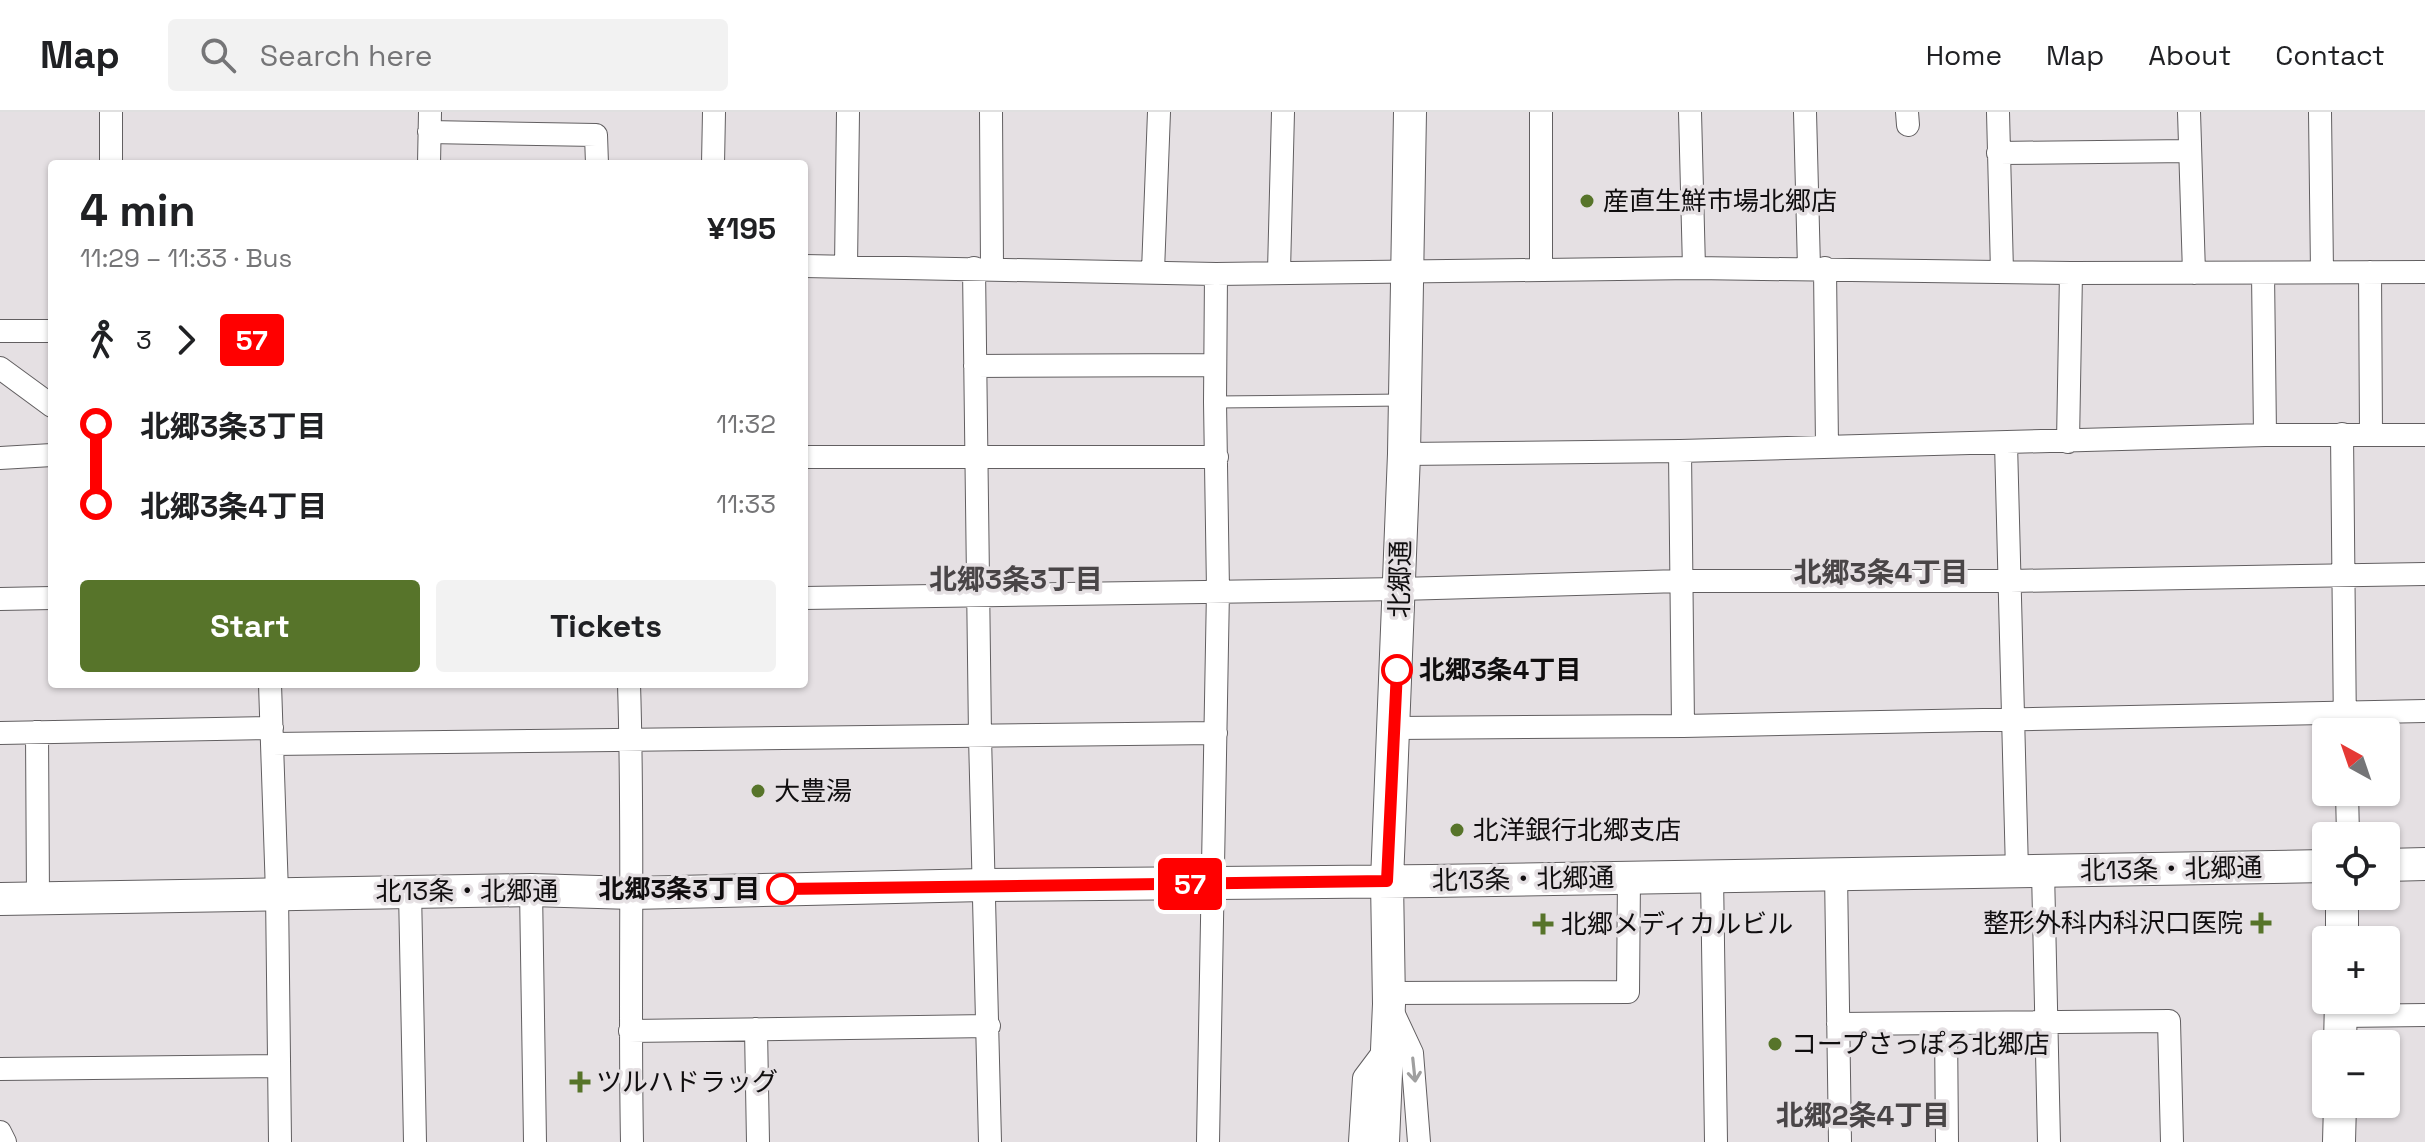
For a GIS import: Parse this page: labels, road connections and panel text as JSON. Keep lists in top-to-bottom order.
{
  "streets": {
    "main road": ["北郷通", "北13条・北郷通"]
  },
  "crossings": [
    ["北郷通", "北13条・北郷通"]
  ],
  "districts": ["北郷3条4丁目", "北郷3条3丁目", "北郷2条4丁目"],
  "places": {
    "other": [
      "産直生鮮市場北郷店",
      "北郷3条4丁目",
      "大豊湯",
      "北洋銀行北郷支店",
      "北郷3条3丁目",
      "コープさっぽろ北郷店"
    ],
    "health": ["整形外科内科沢口医院", "北郷メディカルビル", "ツルハドラッグ"]
  },
  "lines": ["bus line 57"],
  "north": "top left",
  "page": {
    "header": "Map",
    "search": "Search here",
    "nav": [
      "Home",
      "Map",
      "About",
      "Contact"
    ],
    "on_map": "57",
    "heading": ["4 min", "11:29 – 11:33 · Bus", "¥195"],
    "legs": ["3", "57"],
    "list": [
      {
        "name": "北郷3条3丁目",
        "value": "11:32"
      },
      {
        "name": "北郷3条4丁目",
        "value": "11:33"
      }
    ],
    "buttons": ["Start", "Tickets"],
    "map_buttons": ["+", "−"]
  }
}
